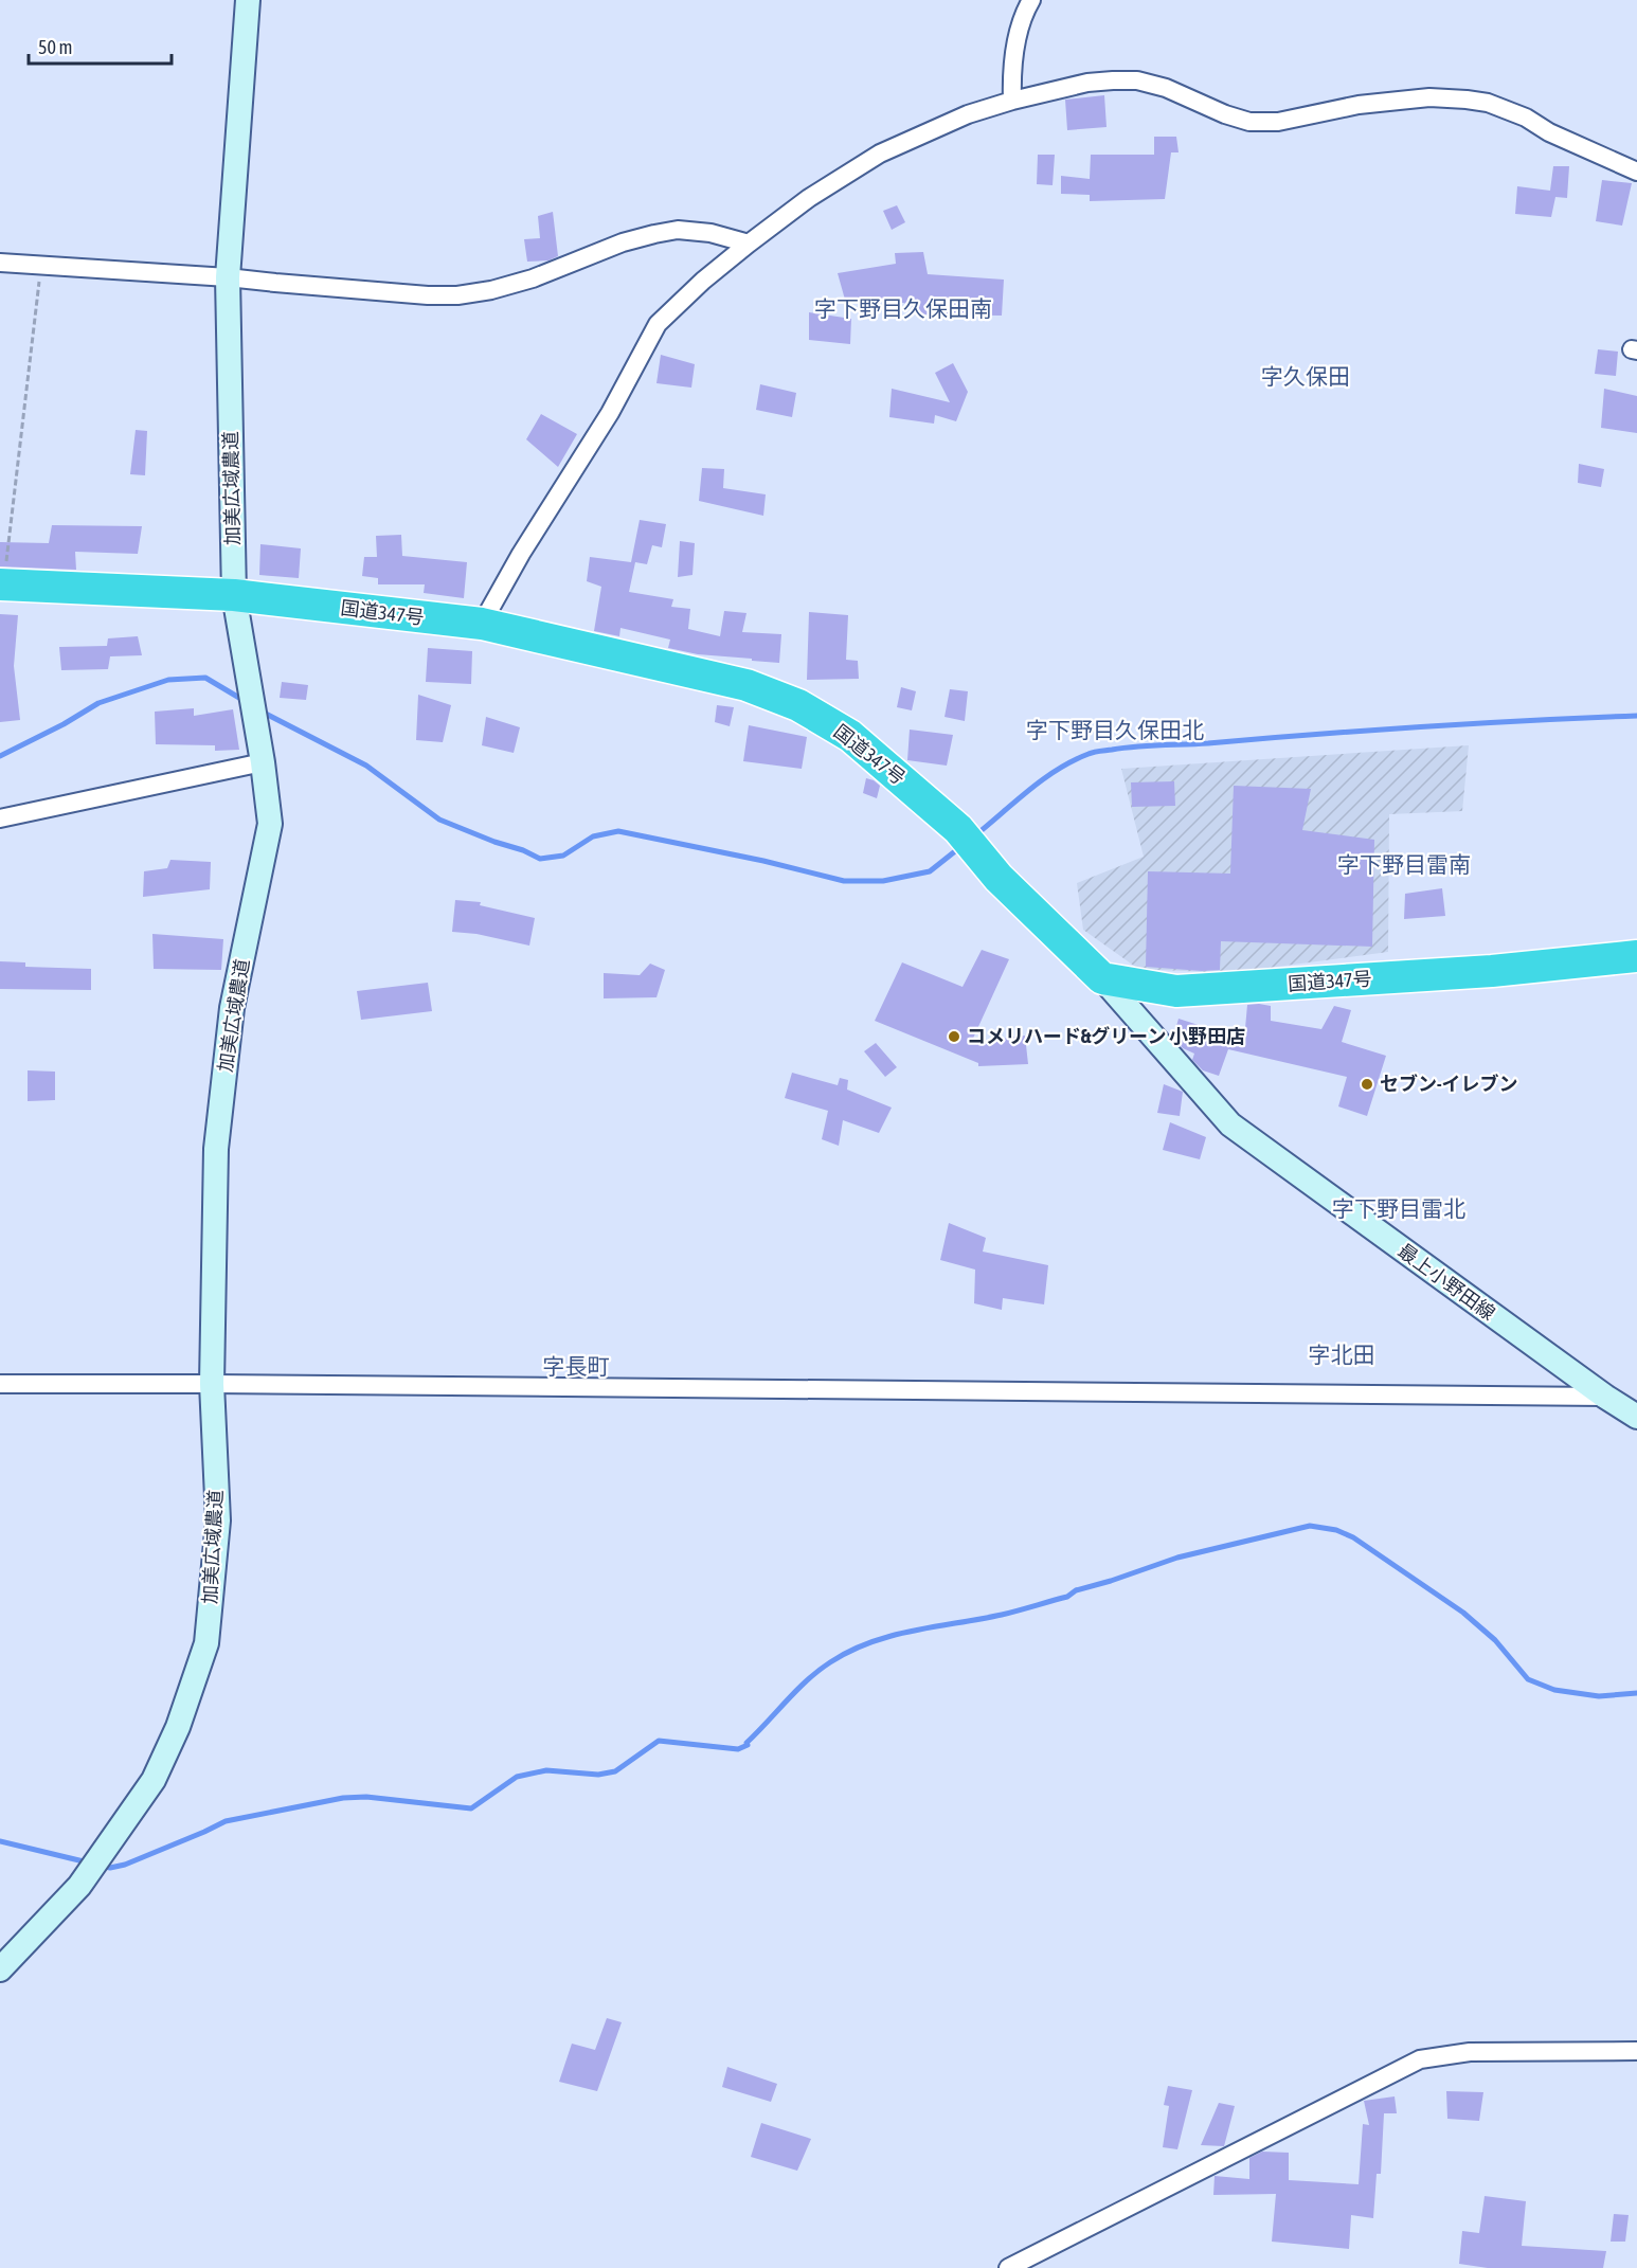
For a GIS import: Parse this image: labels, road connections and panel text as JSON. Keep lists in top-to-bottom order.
{
  "streets": {
    "highway": ["国道347号"],
    "street": ["加美広域農道", "最上小野田線"]
  },
  "crossings": [
    ["加美広域農道", "国道347号"],
    ["国道347号", "最上小野田線"]
  ],
  "districts": [
    "字下野目久保田南",
    "字久保田",
    "字下野目久保田北",
    "字下野目雷南",
    "字下野目雷北",
    "字北田",
    "字長町"
  ],
  "places": ["コメリハード&グリーン 小野田店", "セブン-イレブン"],
  "scale_bar": "50 m"
}
